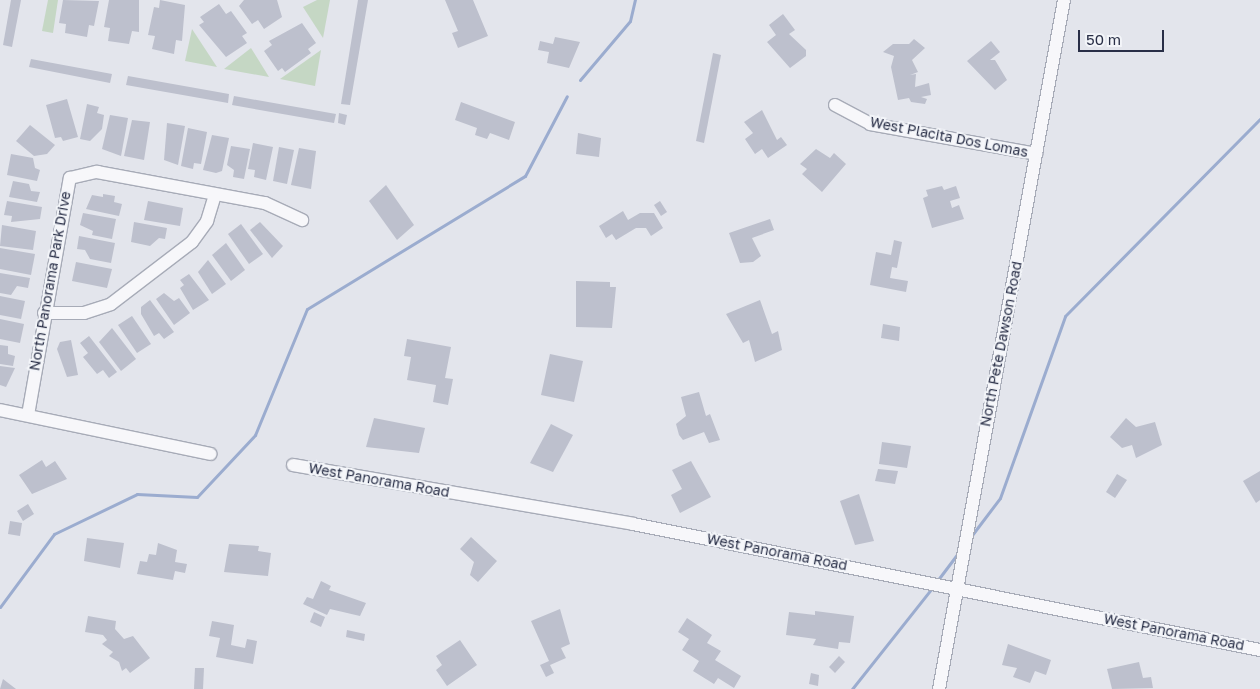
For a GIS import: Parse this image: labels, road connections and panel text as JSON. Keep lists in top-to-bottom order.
{
  "streets": {
    "street": [
      "West Placita Dos Lomas",
      "North Panorama Park Drive",
      "North Pete Dawson Road",
      "West Panorama Road"
    ]
  },
  "crossings": [
    ["West Placita Dos Lomas", "North Pete Dawson Road"],
    ["North Pete Dawson Road", "West Panorama Road"]
  ],
  "scale_bar": "50 m"
}
